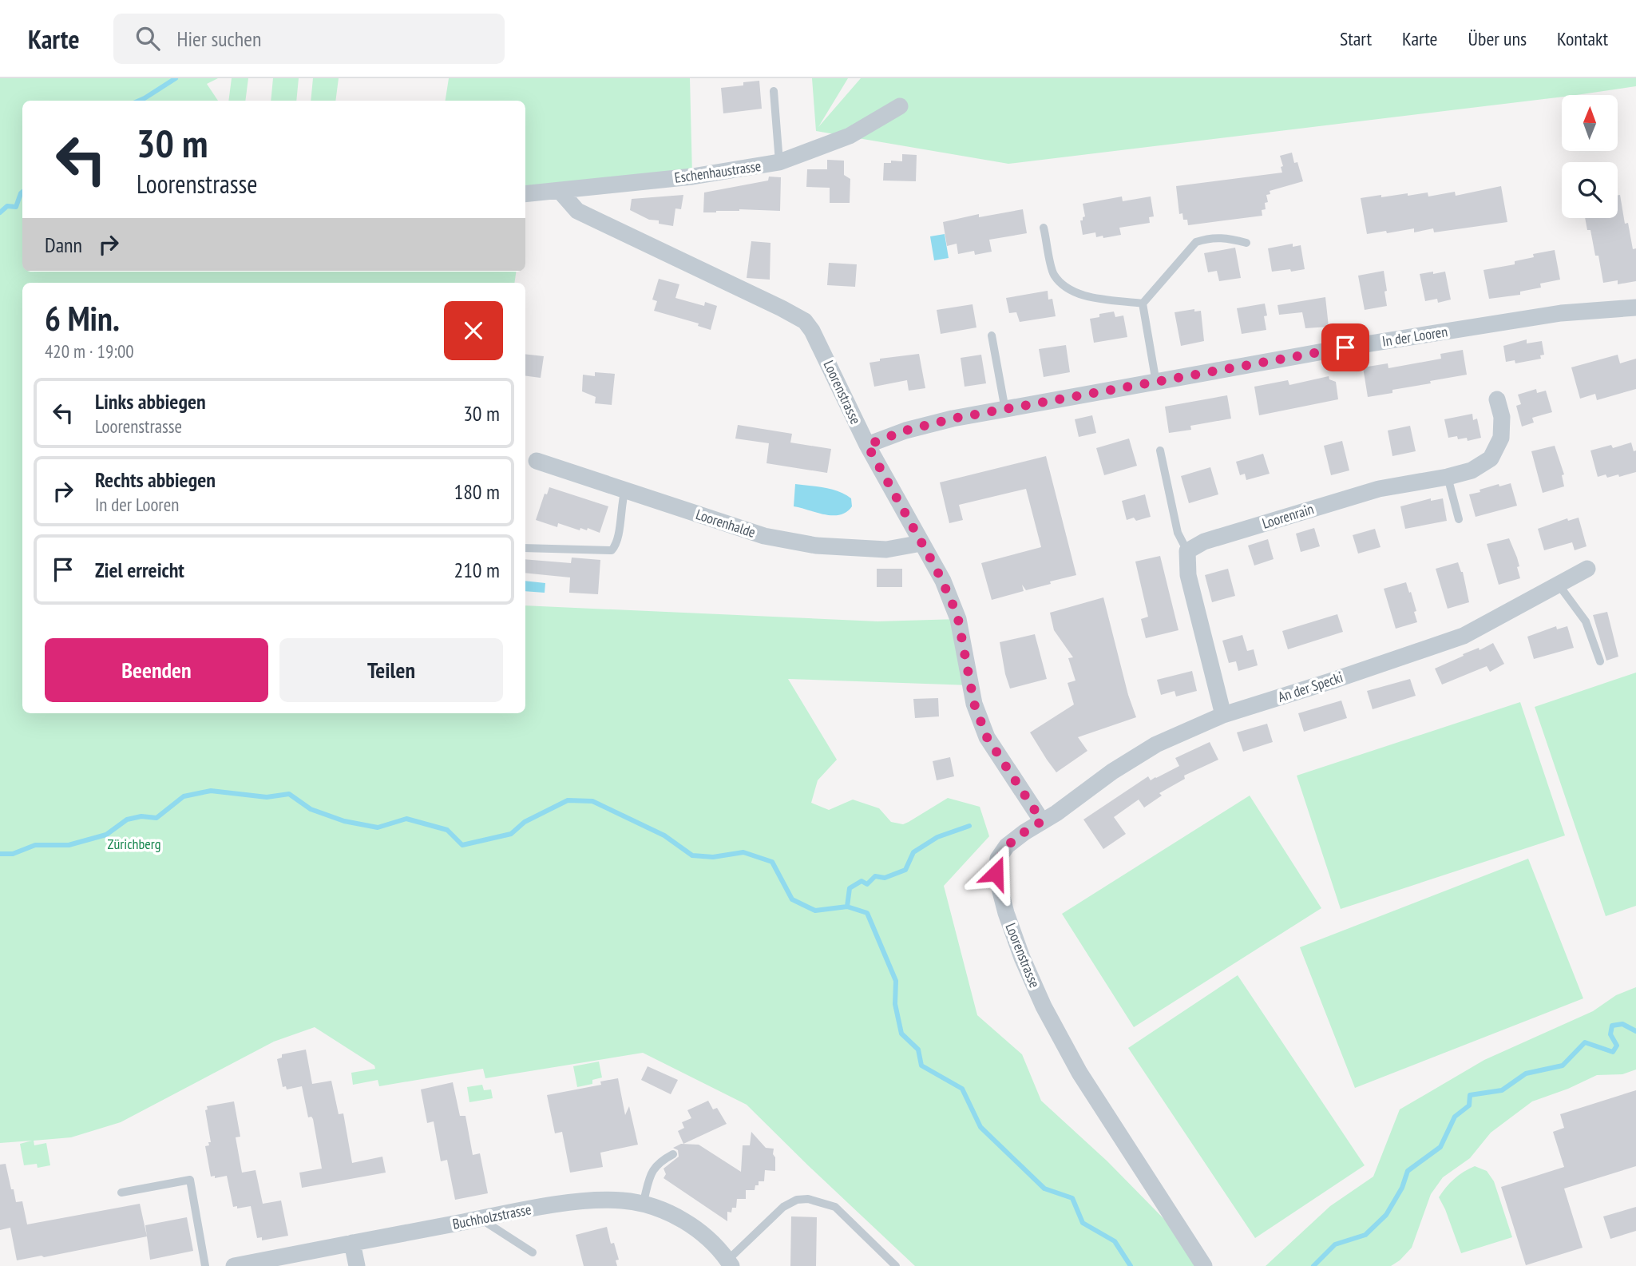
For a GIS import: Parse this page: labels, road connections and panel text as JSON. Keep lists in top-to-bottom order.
{
  "streets": {
    "street": [
      "Eschenhaustrasse",
      "In der Looren",
      "Loorenstrasse",
      "Loorenrain",
      "Loorenhalde",
      "An der Specki",
      "Buchholzstrasse"
    ]
  },
  "crossings": [
    ["Eschenhaustrasse", "Loorenstrasse"],
    ["In der Looren", "Loorenstrasse"],
    ["Loorenstrasse", "Loorenhalde"],
    ["Loorenstrasse", "An der Specki"]
  ],
  "parks": ["Zürichberg"],
  "north": "top",
  "page": {
    "header": "Karte",
    "search": "Hier suchen",
    "nav": [
      "Start",
      "Karte",
      "Über uns",
      "Kontakt"
    ],
    "turn": ["30 m", "Loorenstrasse"],
    "then": "Dann",
    "heading": ["6 Min.", "420 m · 19:00"],
    "list": [
      {
        "name": "Links abbiegen",
        "note": "Loorenstrasse",
        "value": "30 m"
      },
      {
        "name": "Rechts abbiegen",
        "note": "In der Looren",
        "value": "180 m"
      },
      {
        "name": "Ziel erreicht",
        "value": "210 m"
      }
    ],
    "buttons": ["Beenden", "Teilen"]
  }
}
